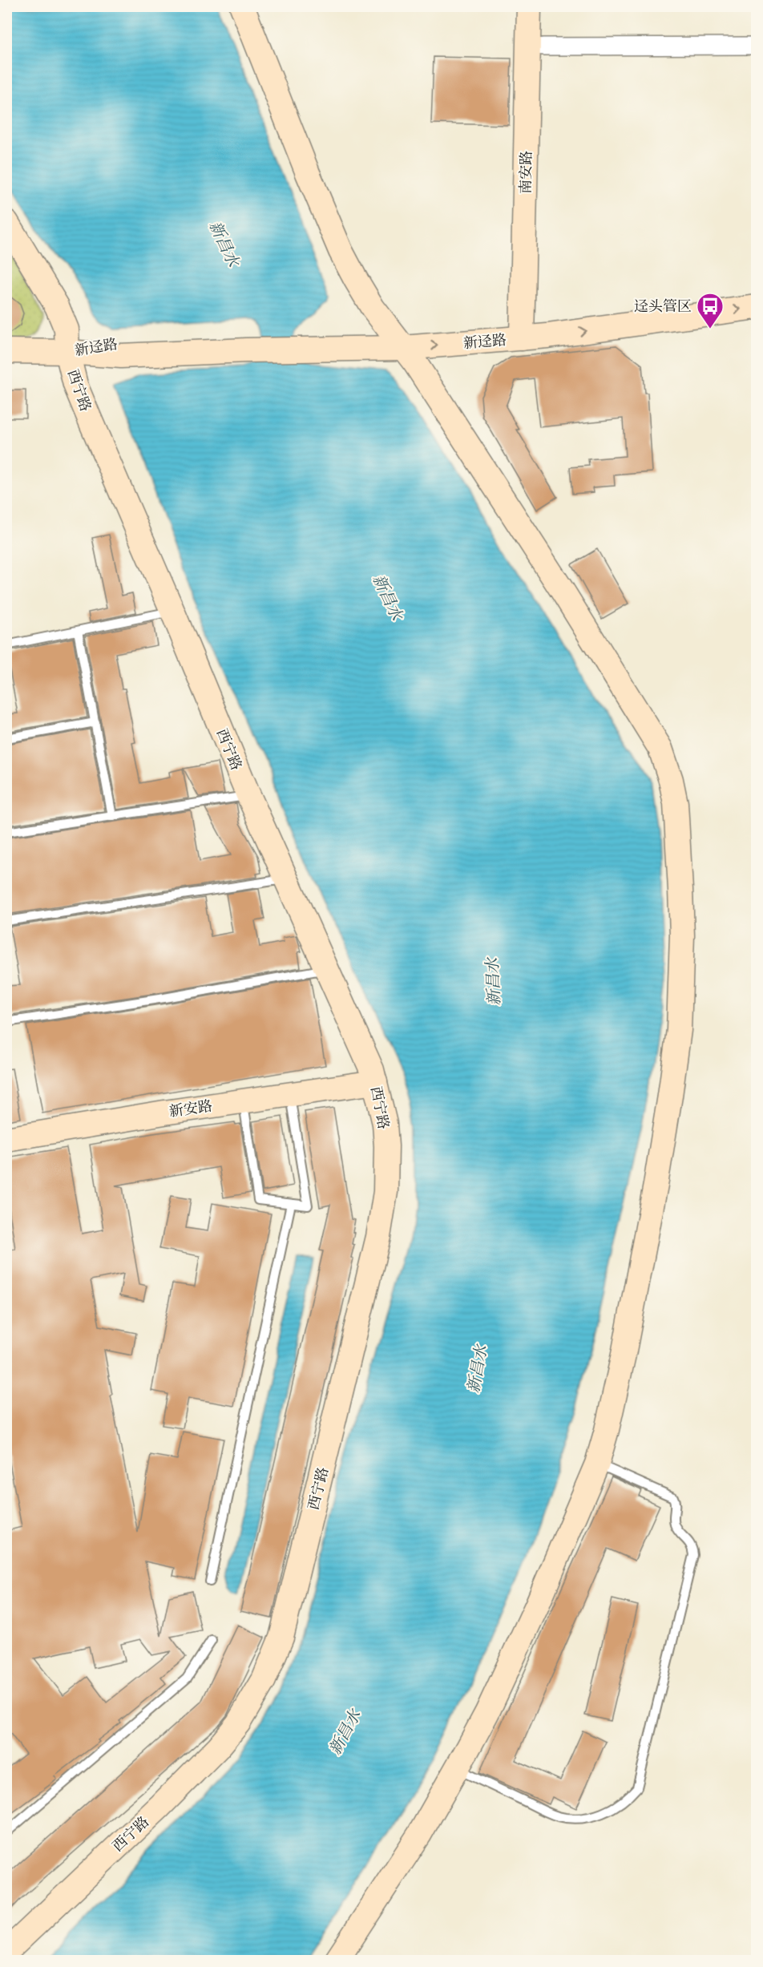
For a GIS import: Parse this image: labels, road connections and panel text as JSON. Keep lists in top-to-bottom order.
{
  "streets": {
    "street": [
      "南安路",
      "新迳路",
      "西宁路",
      "新安路"
    ]
  },
  "crossings": [
    ["南安路", "新迳路"],
    ["新迳路", "西宁路"],
    ["西宁路", "新安路"]
  ],
  "water": ["新昌水"],
  "places": {
    "bus stop": ["迳头管区"]
  }
}
